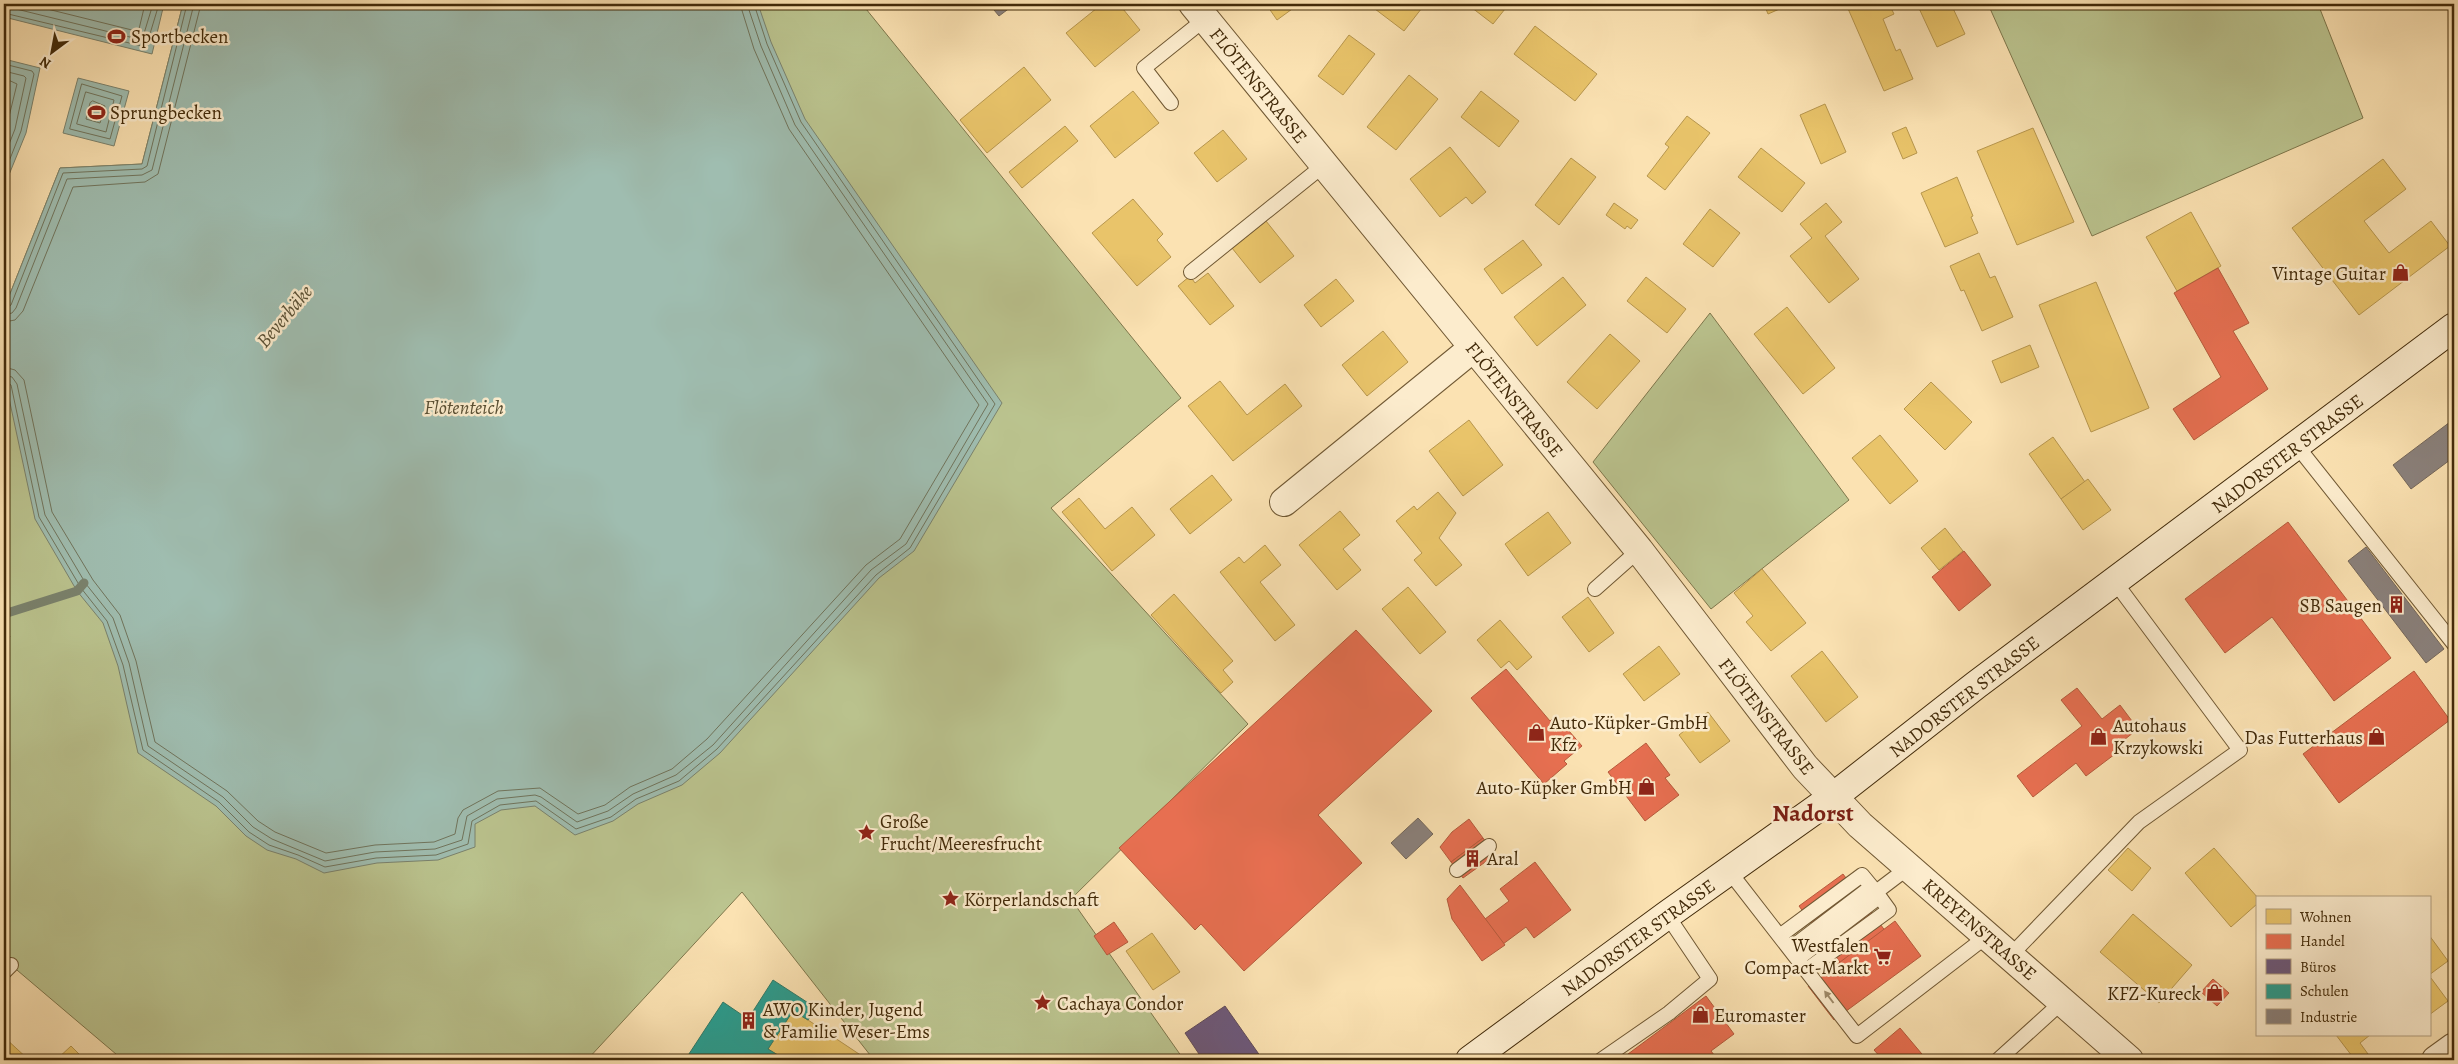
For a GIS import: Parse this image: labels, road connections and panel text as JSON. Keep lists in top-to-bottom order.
{
  "streets": {
    "street": ["FLÖTENSTRASSE", "NADORSTER STRASSE", "KREYENSTRASSE"]
  },
  "crossings": [
    ["FLÖTENSTRASSE", "NADORSTER STRASSE"],
    ["FLÖTENSTRASSE", "KREYENSTRASSE"],
    ["NADORSTER STRASSE", "KREYENSTRASSE"]
  ],
  "districts": ["Nadorst"],
  "water": ["Beverbäke", "Flötenteich"],
  "places": {
    "sports": ["Sportbecken", "Sprungbecken"],
    "shop": [
      "Vintage Guitar",
      "Auto-Küpker-GmbH Kfz",
      "Autohaus Krzykowski",
      "Das Futterhaus",
      "Auto-Küpker GmbH",
      "KFZ-Kureck",
      "Euromaster"
    ],
    "building": ["SB Saugen", "Aral", "AWO Kinder, Jugend & Familie Weser-Ems"],
    "place": ["Große Frucht/Meeresfrucht", "Körperlandschaft", "Cachaya Condor"],
    "supermarket": ["Westfalen Compact-Markt"]
  },
  "legend": [
    "Wohnen",
    "Handel",
    "Büros",
    "Schulen",
    "Industrie"
  ],
  "north": "bottom left"
}
